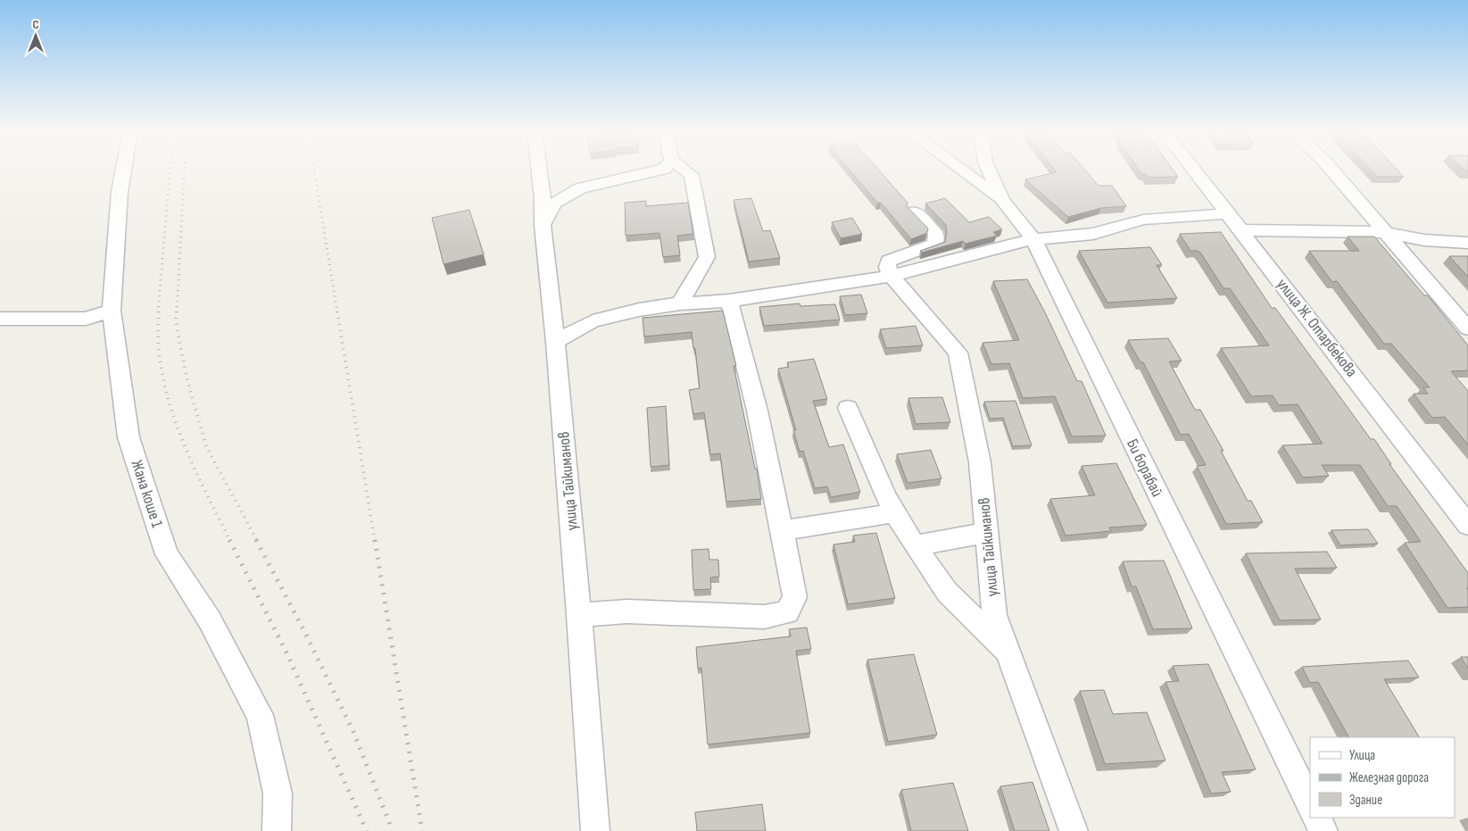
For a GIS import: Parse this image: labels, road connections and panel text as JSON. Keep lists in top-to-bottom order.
{
  "streets": {
    "street": [
      "улица Ж. Отарбекова",
      "Би борабай",
      "улица Тайкиманов",
      "Жана коше 1"
    ]
  },
  "legend": ["Улица", "Железная дорога", "Здание"],
  "north": "top"
}
